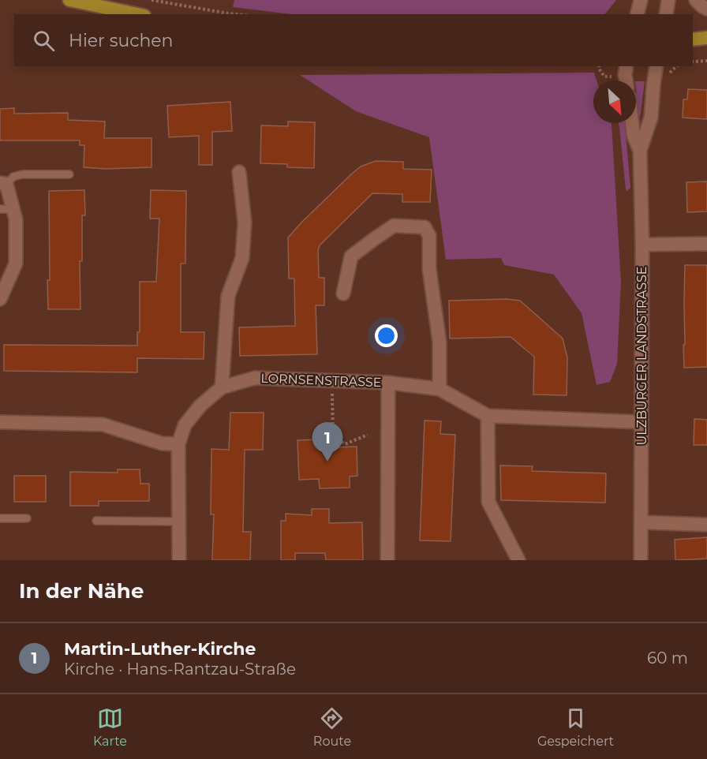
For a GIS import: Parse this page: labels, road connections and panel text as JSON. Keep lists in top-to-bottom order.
{
  "streets": {
    "street": ["ULZBURGER LANDSTRASSE", "LORNSENSTRASSE"]
  },
  "crossings": [
    ["ULZBURGER LANDSTRASSE", "LORNSENSTRASSE"]
  ],
  "north": "bottom right",
  "page": {
    "search": "Hier suchen",
    "pins": "1",
    "heading": "In der Nähe",
    "list": [
      {
        "mark": "1",
        "name": "Martin-Luther-Kirche",
        "note": "Kirche · Hans-Rantzau-Straße",
        "value": "60 m"
      }
    ],
    "nav": ["Karte", "Route", "Gespeichert"]
  }
}
